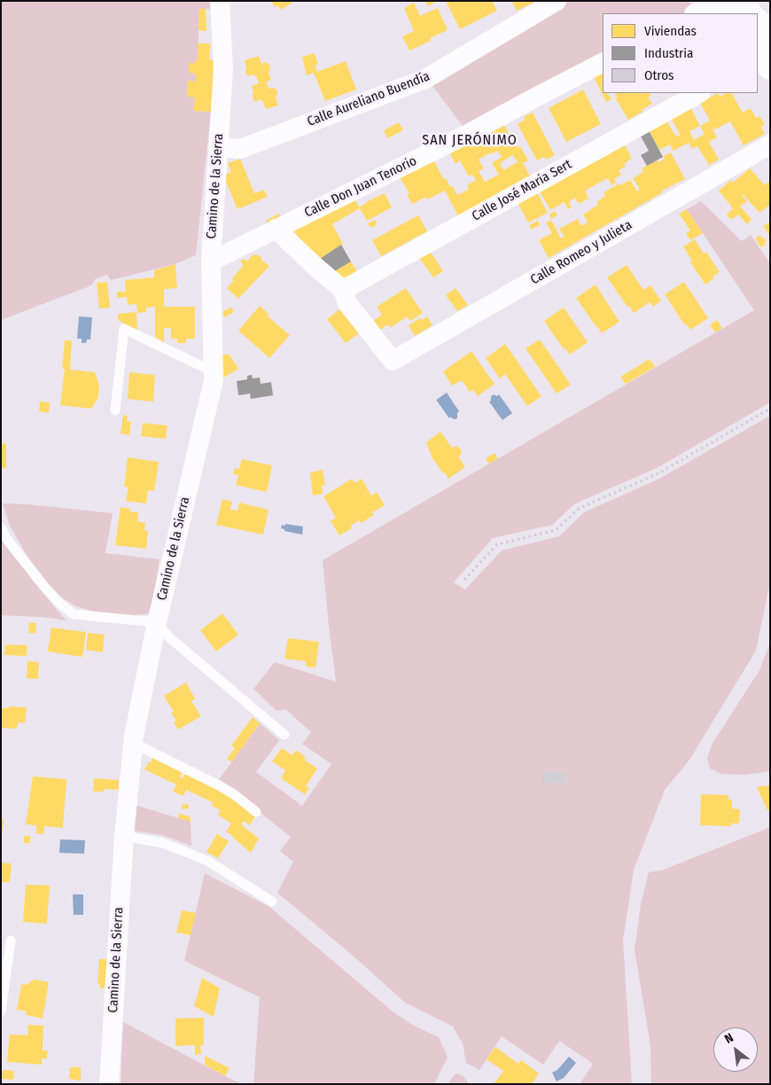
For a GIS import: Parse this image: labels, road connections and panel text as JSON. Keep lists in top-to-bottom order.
{
  "streets": {
    "street": [
      "Calle Aureliano Buendía",
      "Camino de la Sierra",
      "Calle Don Juan Tenorio",
      "Calle José María Sert",
      "Calle Romeo y Julieta"
    ]
  },
  "crossings": [
    ["Calle Aureliano Buendía", "Camino de la Sierra"],
    ["Camino de la Sierra", "Calle Don Juan Tenorio"],
    ["Calle José María Sert", "Calle Romeo y Julieta"]
  ],
  "districts": ["SAN JERÓNIMO"],
  "legend": ["Viviendas", "Industria", "Otros"],
  "north": "top left"
}
